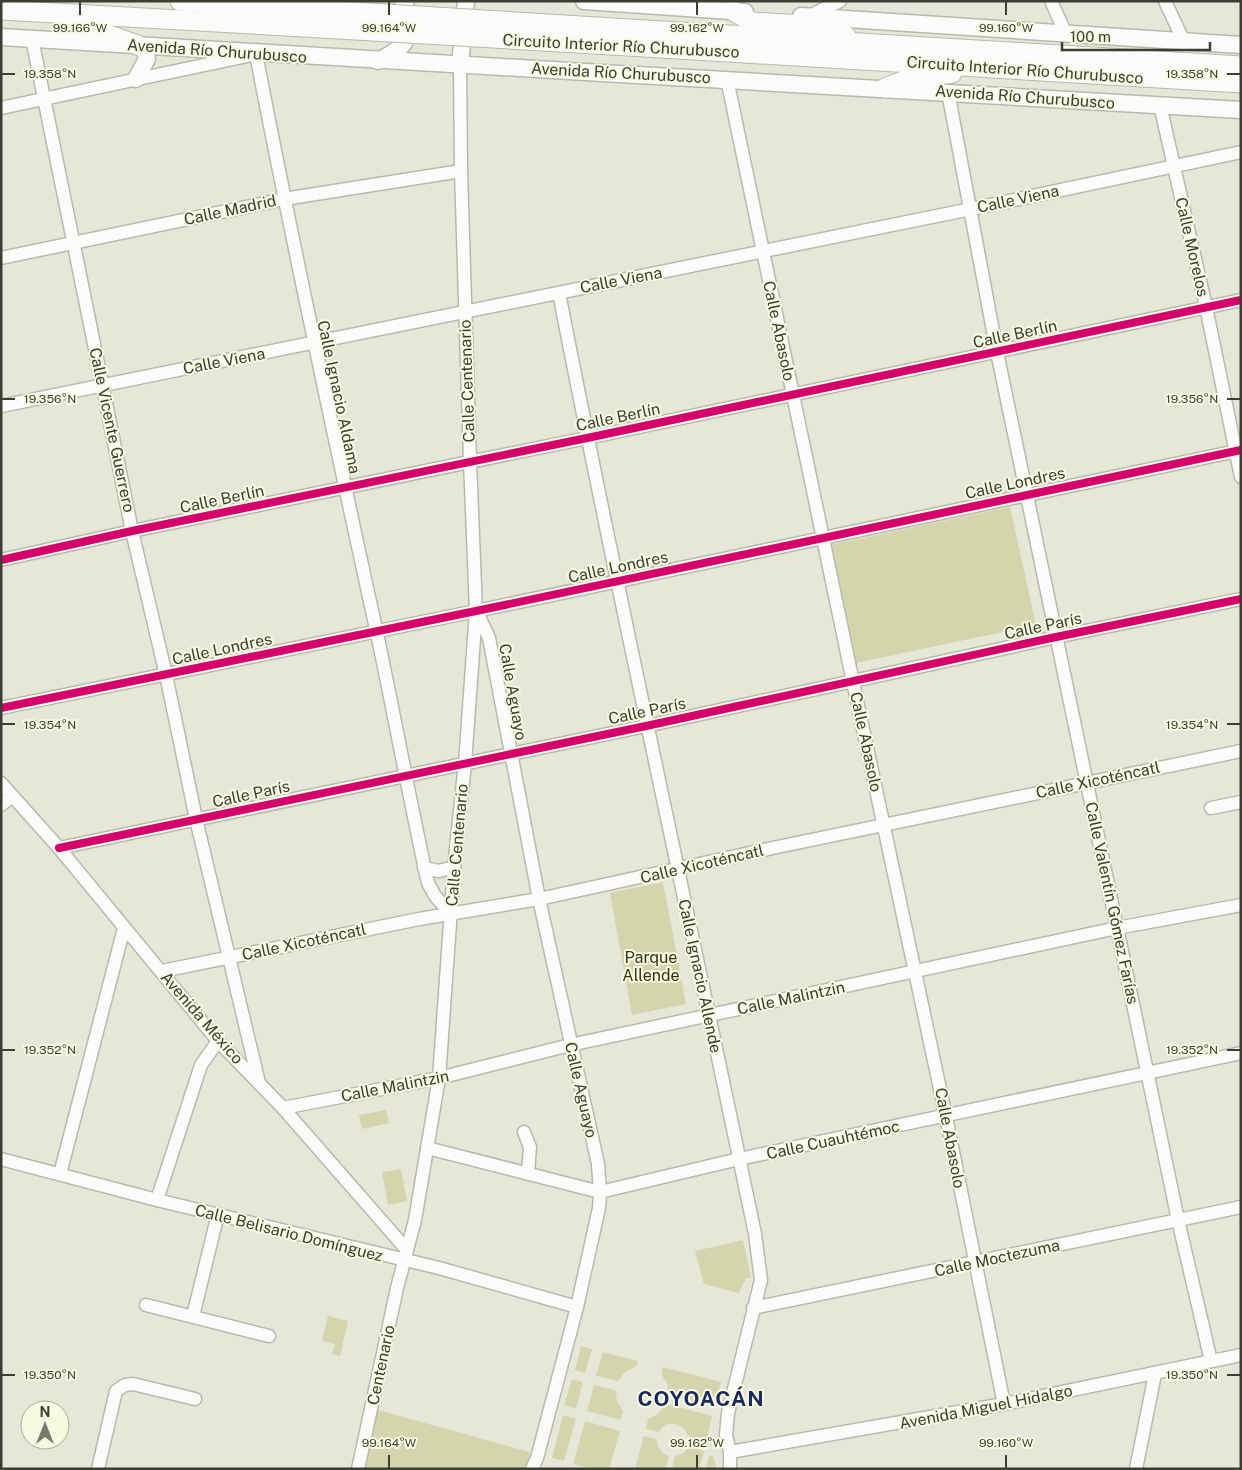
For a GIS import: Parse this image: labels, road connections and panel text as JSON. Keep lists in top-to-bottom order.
{
  "streets": {
    "highway": ["Circuito Interior Río Churubusco"],
    "main road": ["Avenida Río Churubusco"],
    "street": [
      "Calle Viena",
      "Calle Madrid",
      "Calle Morelos",
      "Calle Abasolo",
      "Calle Berlín",
      "Calle Centenario",
      "Calle Ignacio Aldama",
      "Calle Vicente Guerrero",
      "Calle Londres",
      "Calle París",
      "Calle Aguayo",
      "Calle Xicoténcatl",
      "Calle Valentín Gómez Farías",
      "Calle Ignacio Allende",
      "Calle Malintzin",
      "Avenida México",
      "Calle Cuauhtémoc",
      "Calle Belisario Domínguez",
      "Calle Moctezuma",
      "Centenario",
      "Avenida Miguel Hidalgo"
    ]
  },
  "crossings": [
    ["Avenida Río Churubusco", "Calle Morelos"],
    ["Avenida Río Churubusco", "Calle Abasolo"],
    ["Avenida Río Churubusco", "Calle Centenario"],
    ["Avenida Río Churubusco", "Calle Ignacio Aldama"],
    ["Avenida Río Churubusco", "Calle Vicente Guerrero"],
    ["Avenida Río Churubusco", "Calle Valentín Gómez Farías"],
    ["Calle Viena", "Calle Morelos"],
    ["Calle Viena", "Calle Abasolo"],
    ["Calle Viena", "Calle Centenario"],
    ["Calle Viena", "Calle Ignacio Aldama"],
    ["Calle Viena", "Calle Vicente Guerrero"],
    ["Calle Viena", "Calle Valentín Gómez Farías"],
    ["Calle Viena", "Calle Ignacio Allende"],
    ["Calle Madrid", "Calle Centenario"],
    ["Calle Madrid", "Calle Ignacio Aldama"],
    ["Calle Madrid", "Calle Vicente Guerrero"],
    ["Calle Morelos", "Calle Berlín"],
    ["Calle Morelos", "Calle Londres"],
    ["Calle Abasolo", "Calle Berlín"],
    ["Calle Abasolo", "Calle Londres"],
    ["Calle Abasolo", "Calle París"],
    ["Calle Abasolo", "Calle Xicoténcatl"],
    ["Calle Abasolo", "Calle Malintzin"],
    ["Calle Abasolo", "Calle Cuauhtémoc"],
    ["Calle Abasolo", "Calle Moctezuma"],
    ["Calle Abasolo", "Avenida Miguel Hidalgo"],
    ["Calle Berlín", "Calle Centenario"],
    ["Calle Berlín", "Calle Ignacio Aldama"],
    ["Calle Berlín", "Calle Vicente Guerrero"],
    ["Calle Berlín", "Calle Valentín Gómez Farías"],
    ["Calle Berlín", "Calle Ignacio Allende"],
    ["Calle Centenario", "Calle Ignacio Aldama"],
    ["Calle Centenario", "Calle Londres"],
    ["Calle Centenario", "Calle París"],
    ["Calle Centenario", "Calle Aguayo"],
    ["Calle Centenario", "Calle Xicoténcatl"],
    ["Calle Centenario", "Calle Malintzin"],
    ["Calle Centenario", "Avenida México"],
    ["Calle Centenario", "Calle Cuauhtémoc"],
    ["Calle Centenario", "Calle Belisario Domínguez"],
    ["Calle Centenario", "Centenario"],
    ["Calle Ignacio Aldama", "Calle Londres"],
    ["Calle Ignacio Aldama", "Calle París"],
    ["Calle Ignacio Aldama", "Calle Xicoténcatl"],
    ["Calle Vicente Guerrero", "Calle Londres"],
    ["Calle Vicente Guerrero", "Calle París"],
    ["Calle Vicente Guerrero", "Calle Xicoténcatl"],
    ["Calle Vicente Guerrero", "Avenida México"],
    ["Calle Londres", "Calle Aguayo"],
    ["Calle Londres", "Calle Valentín Gómez Farías"],
    ["Calle Londres", "Calle Ignacio Allende"],
    ["Calle París", "Calle Aguayo"],
    ["Calle París", "Calle Valentín Gómez Farías"],
    ["Calle París", "Calle Ignacio Allende"],
    ["Calle París", "Avenida México"],
    ["Calle Aguayo", "Calle Xicoténcatl"],
    ["Calle Aguayo", "Calle Malintzin"],
    ["Calle Aguayo", "Calle Cuauhtémoc"],
    ["Calle Aguayo", "Calle Belisario Domínguez"],
    ["Calle Xicoténcatl", "Calle Valentín Gómez Farías"],
    ["Calle Xicoténcatl", "Calle Ignacio Allende"],
    ["Calle Xicoténcatl", "Avenida México"],
    ["Calle Valentín Gómez Farías", "Calle Malintzin"],
    ["Calle Valentín Gómez Farías", "Calle Cuauhtémoc"],
    ["Calle Valentín Gómez Farías", "Calle Moctezuma"],
    ["Calle Valentín Gómez Farías", "Avenida Miguel Hidalgo"],
    ["Calle Ignacio Allende", "Calle Malintzin"],
    ["Calle Ignacio Allende", "Calle Cuauhtémoc"],
    ["Calle Ignacio Allende", "Calle Moctezuma"],
    ["Calle Ignacio Allende", "Avenida Miguel Hidalgo"],
    ["Calle Malintzin", "Avenida México"],
    ["Avenida México", "Calle Belisario Domínguez"],
    ["Avenida México", "Centenario"],
    ["Calle Belisario Domínguez", "Centenario"]
  ],
  "districts": ["COYOACÁN"],
  "parks": ["Parque Allende"],
  "scale_bar": "100 m",
  "north": "top",
  "coordinates": [
    "99.166°W",
    "99.164°W",
    "99.162°W",
    "99.160°W",
    "19.358°N",
    "19.356°N",
    "19.354°N",
    "19.352°N",
    "19.350°N"
  ]
}
